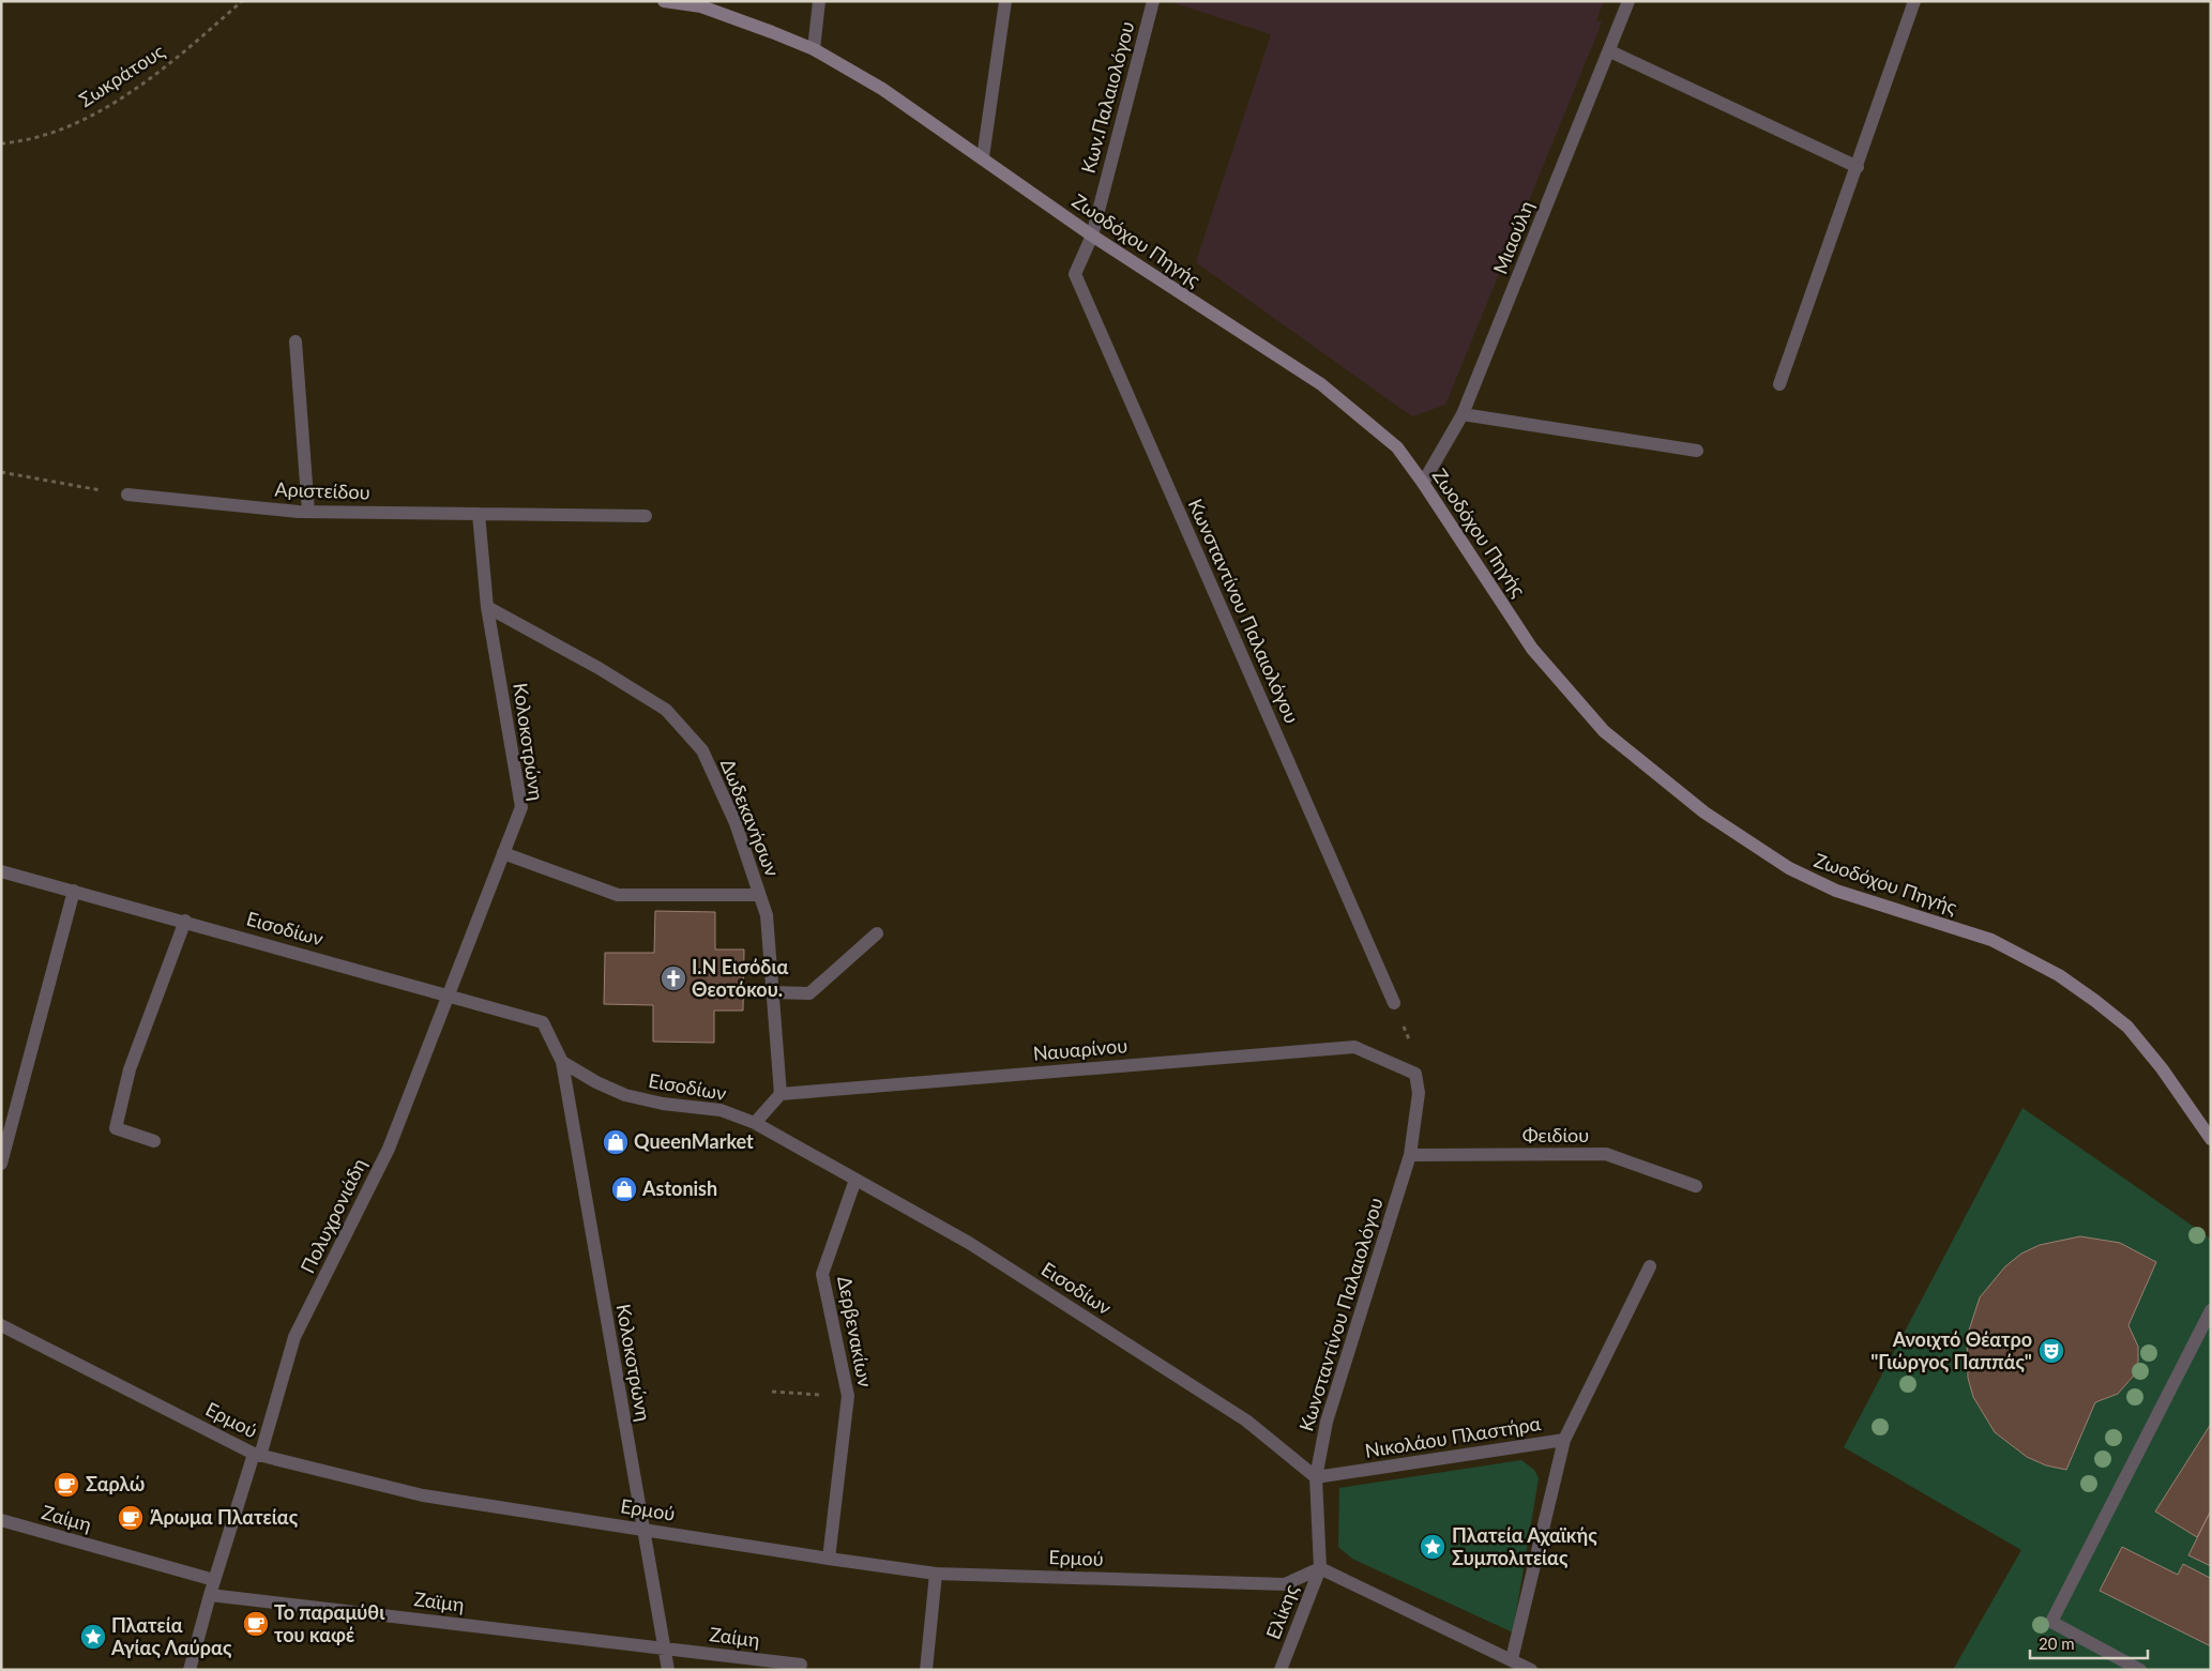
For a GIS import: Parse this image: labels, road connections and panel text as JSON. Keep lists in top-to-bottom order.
{
  "streets": {
    "main road": ["Ζωοδόχου Πηγής"],
    "street": [
      "Κων.Παλαιολόγου",
      "Μιαούλη",
      "Αριστείδου",
      "Κωνσταντίνου Παλαιολόγου",
      "Κολοκοτρώνη",
      "Δωδεκανήσων",
      "Εισοδίων",
      "Ναυαρίνου",
      "Φειδίου",
      "Πολυχρονιάδη",
      "Δερβενακίων",
      "Ερμού",
      "Νικολάου Πλαστήρα",
      "Ζαίμη",
      "Ζαϊμη",
      "Ελίκης"
    ],
    "path": ["Σωκράτους"]
  },
  "crossings": [
    ["Κων.Παλαιολόγου", "Ζωοδόχου Πηγής"],
    ["Κων.Παλαιολόγου", "Κωνσταντίνου Παλαιολόγου"],
    ["Μιαούλη", "Ζωοδόχου Πηγής"],
    ["Ζωοδόχου Πηγής", "Κωνσταντίνου Παλαιολόγου"],
    ["Αριστείδου", "Κολοκοτρώνη"],
    ["Κωνσταντίνου Παλαιολόγου", "Εισοδίων"],
    ["Κωνσταντίνου Παλαιολόγου", "Ναυαρίνου"],
    ["Κωνσταντίνου Παλαιολόγου", "Φειδίου"],
    ["Κωνσταντίνου Παλαιολόγου", "Ερμού"],
    ["Κωνσταντίνου Παλαιολόγου", "Νικολάου Πλαστήρα"],
    ["Κωνσταντίνου Παλαιολόγου", "Ελίκης"],
    ["Κολοκοτρώνη", "Δωδεκανήσων"],
    ["Κολοκοτρώνη", "Εισοδίων"],
    ["Κολοκοτρώνη", "Πολυχρονιάδη"],
    ["Κολοκοτρώνη", "Ερμού"],
    ["Κολοκοτρώνη", "Ζαίμη"],
    ["Κολοκοτρώνη", "Ζαϊμη"],
    ["Δωδεκανήσων", "Ναυαρίνου"],
    ["Εισοδίων", "Πολυχρονιάδη"],
    ["Εισοδίων", "Δερβενακίων"],
    ["Εισοδίων", "Νικολάου Πλαστήρα"],
    ["Πολυχρονιάδη", "Ερμού"],
    ["Πολυχρονιάδη", "Ζαίμη"],
    ["Πολυχρονιάδη", "Ζαϊμη"],
    ["Δερβενακίων", "Ερμού"],
    ["Ερμού", "Ελίκης"],
    ["Ζαίμη", "Ζαϊμη"]
  ],
  "places": {
    "church": ["Ι.Ν Εισόδια Θεοτόκου."],
    "shop": ["QueenMarket", "Astonish"],
    "theatre": ["Ανοιχτό Θέατρο \"Γιώργος Παππάς\""],
    "cafe": ["Σαρλώ", "Άρωμα Πλατείας", "Το παραμύθι του καφέ"],
    "place": ["Πλατεία Αχαϊκής Συμπολιτείας", "Πλατεία Αγίας Λαύρας"]
  },
  "scale_bar": "20 m"
}
